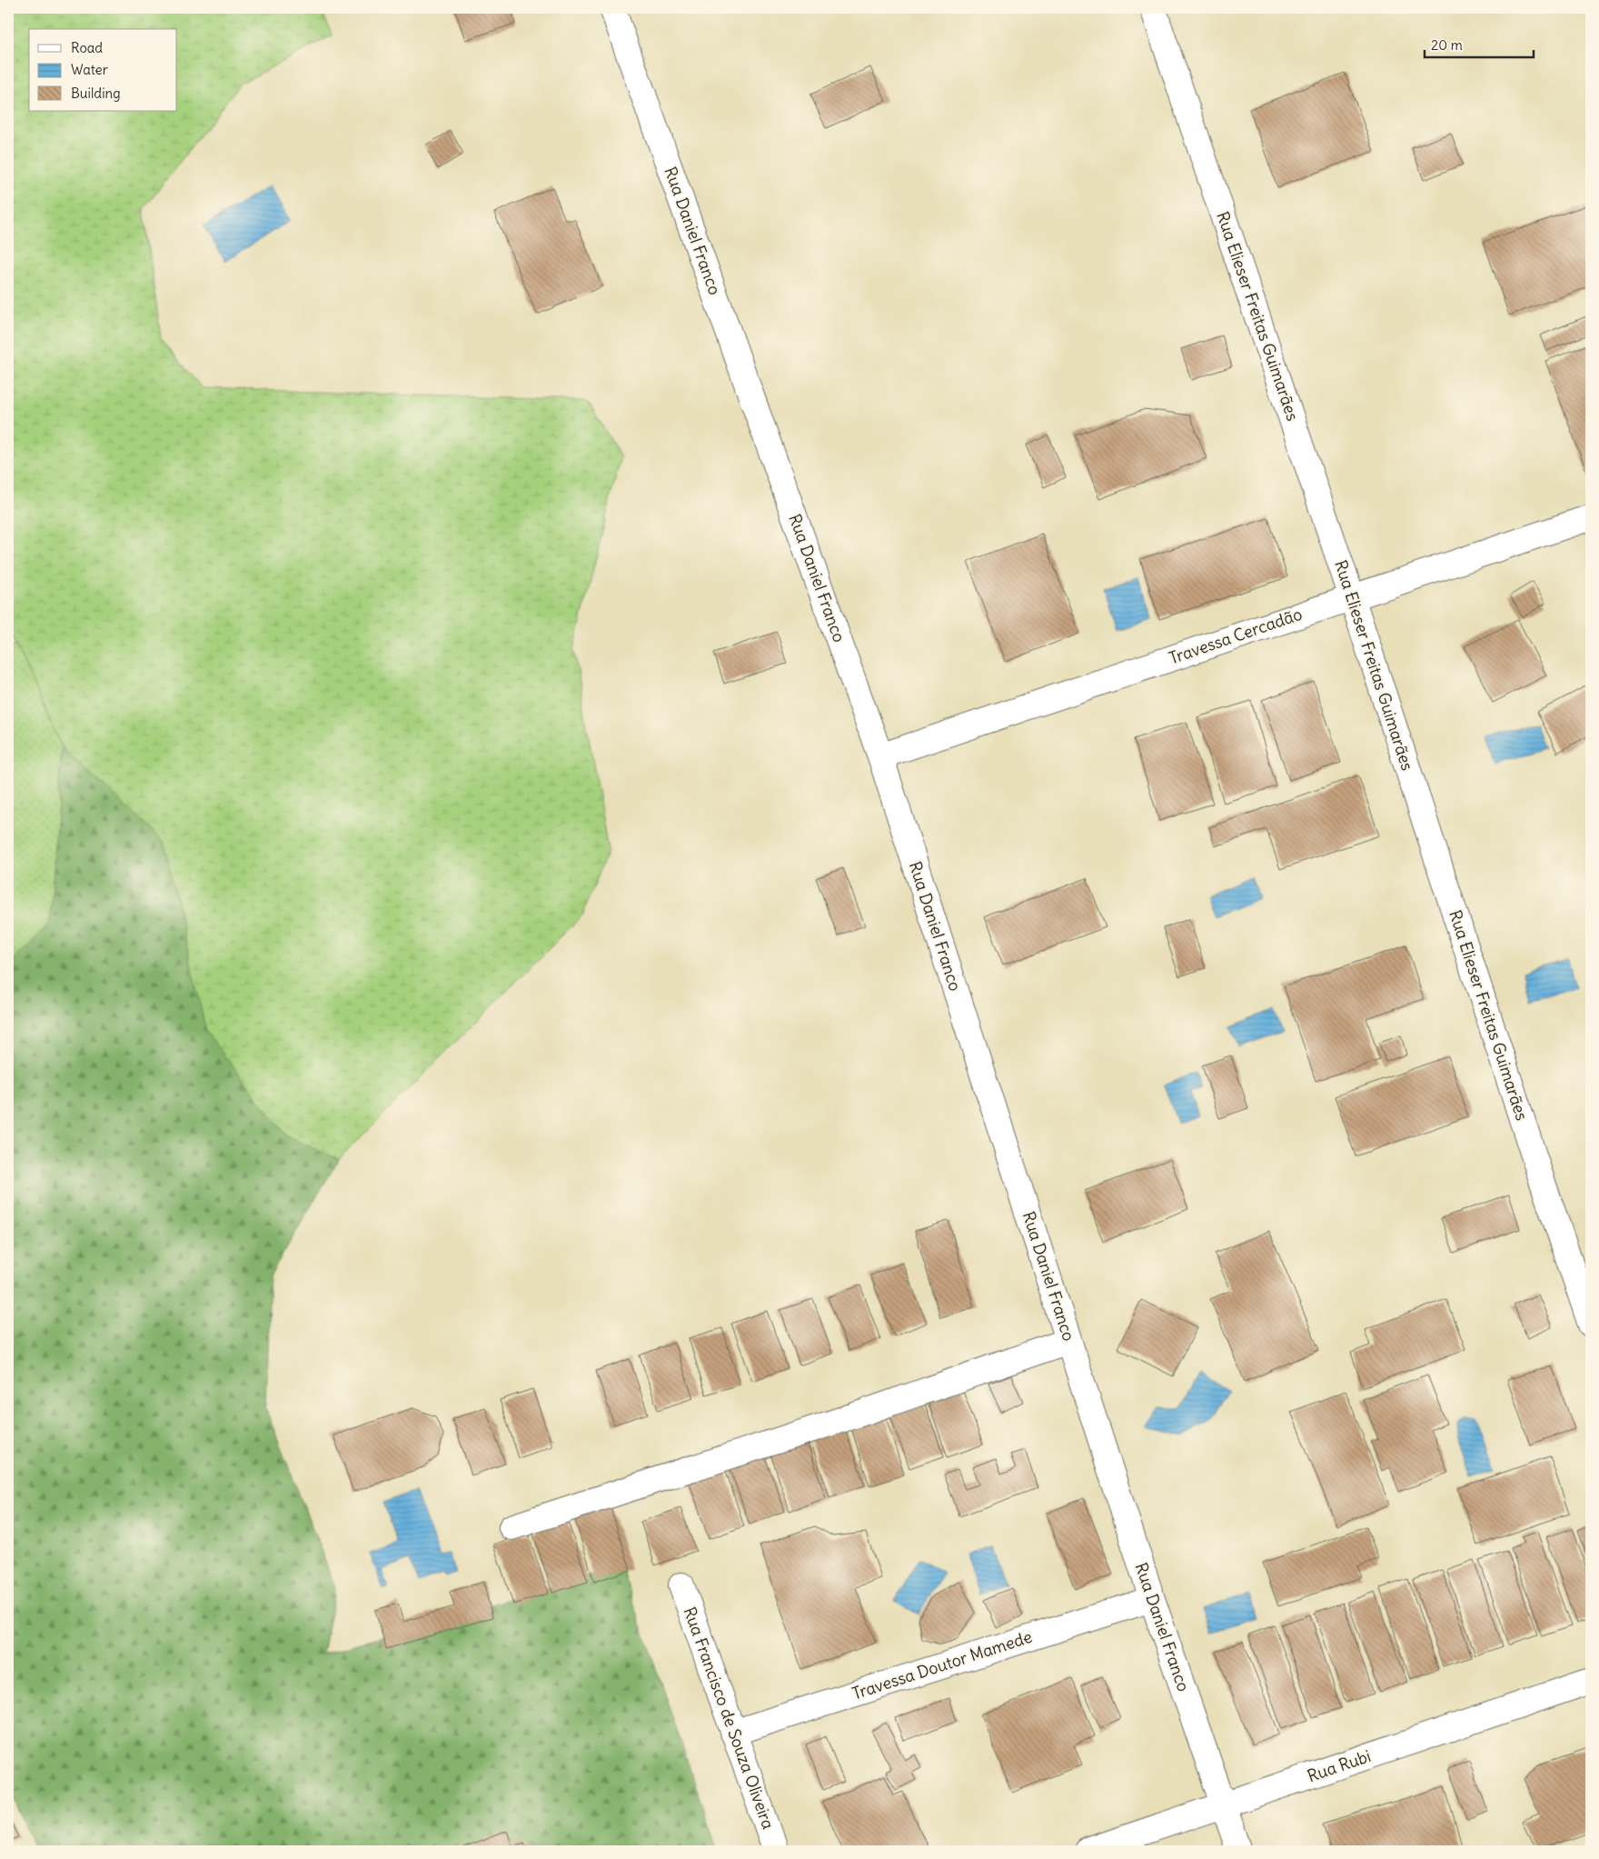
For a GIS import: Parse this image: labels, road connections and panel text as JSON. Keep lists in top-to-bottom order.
{
  "streets": {
    "street": [
      "Rua Daniel Franco",
      "Rua Elieser Freitas Guimarães",
      "Travessa Cercadão",
      "Travessa Doutor Mamede",
      "Rua Francisco de Souza Oliveira",
      "Rua Rubi"
    ]
  },
  "crossings": [
    ["Rua Daniel Franco", "Travessa Cercadão"],
    ["Rua Daniel Franco", "Travessa Doutor Mamede"],
    ["Rua Daniel Franco", "Rua Rubi"],
    ["Rua Elieser Freitas Guimarães", "Travessa Cercadão"],
    ["Travessa Doutor Mamede", "Rua Francisco de Souza Oliveira"]
  ],
  "legend": ["Road", "Water", "Building"],
  "scale_bar": "20 m"
}
